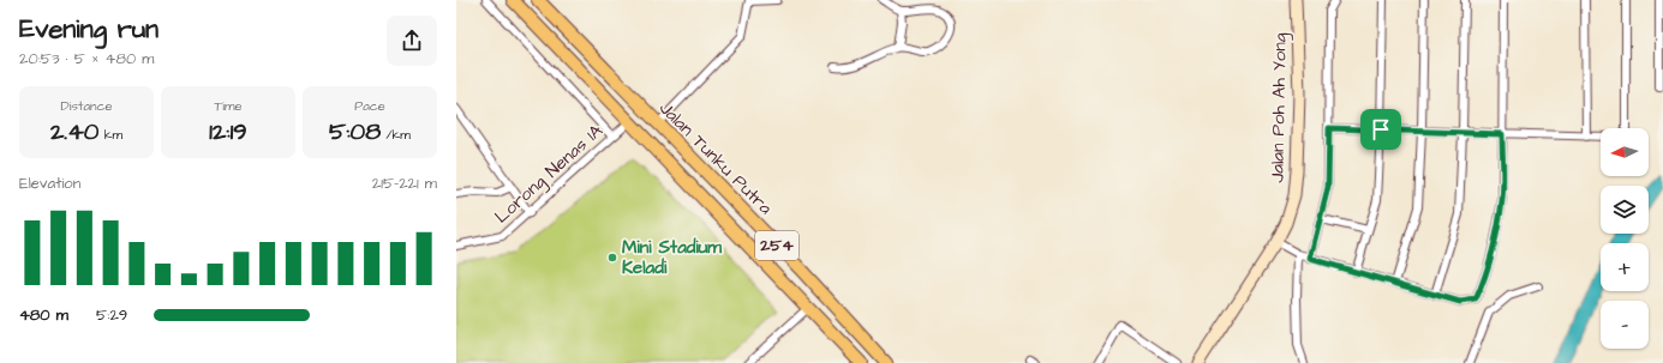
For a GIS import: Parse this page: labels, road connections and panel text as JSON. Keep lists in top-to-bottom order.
{
  "streets": {
    "main road": ["Jalan Poh Ah Yong", "Jalan Tunku Putra", "254"],
    "street": ["Lorong Nenas 1A"]
  },
  "crossings": [
    ["Jalan Tunku Putra", "Lorong Nenas 1A"]
  ],
  "places": ["Mini Stadium Keladi"],
  "north": "left",
  "page": {
    "heading": ["Evening run", "20:53 · 5 × 480 m"],
    "stats": [
      ["Distance", "2.40 km"],
      ["Time", "12:19"],
      ["Pace", "5:08 /km"]
    ],
    "map_buttons": ["+", "−"],
    "chart": ["Elevation", "215–221 m"],
    "list": [
      {
        "name": "480 m",
        "note": "5:29"
      }
    ]
  }
}
